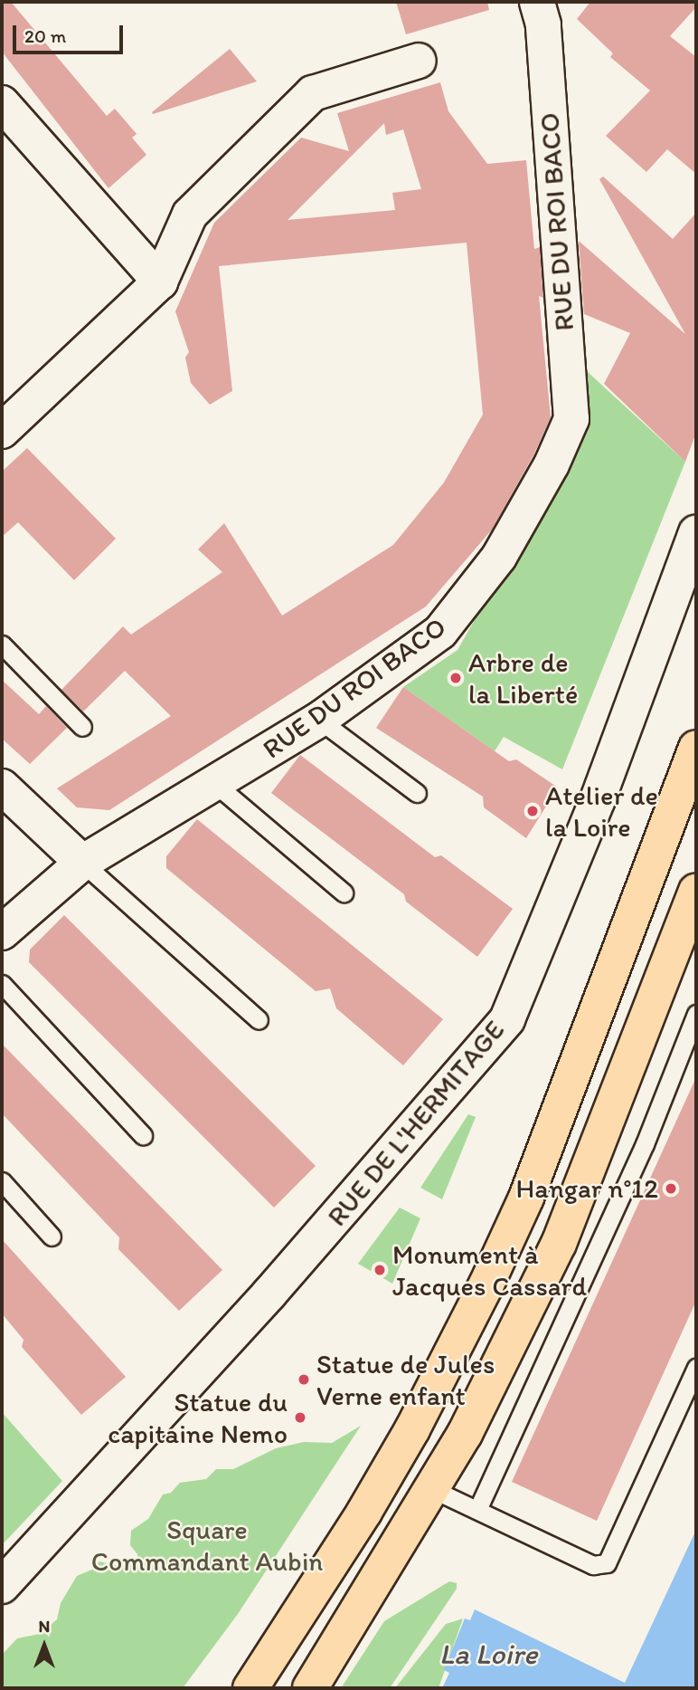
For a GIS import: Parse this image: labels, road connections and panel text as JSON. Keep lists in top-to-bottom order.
{
  "streets": {
    "street": ["RUE DU ROI BACO", "RUE DE L'HERMITAGE"]
  },
  "water": ["La Loire"],
  "parks": ["Square Commandant Aubin"],
  "places": [
    "Arbre de la Liberté",
    "Atelier de la Loire",
    "Hangar n°12",
    "Monument à Jacques Cassard",
    "Statue de Jules Verne enfant",
    "Statue du capitaine Nemo"
  ],
  "scale_bar": "20 m",
  "north": "top"
}
